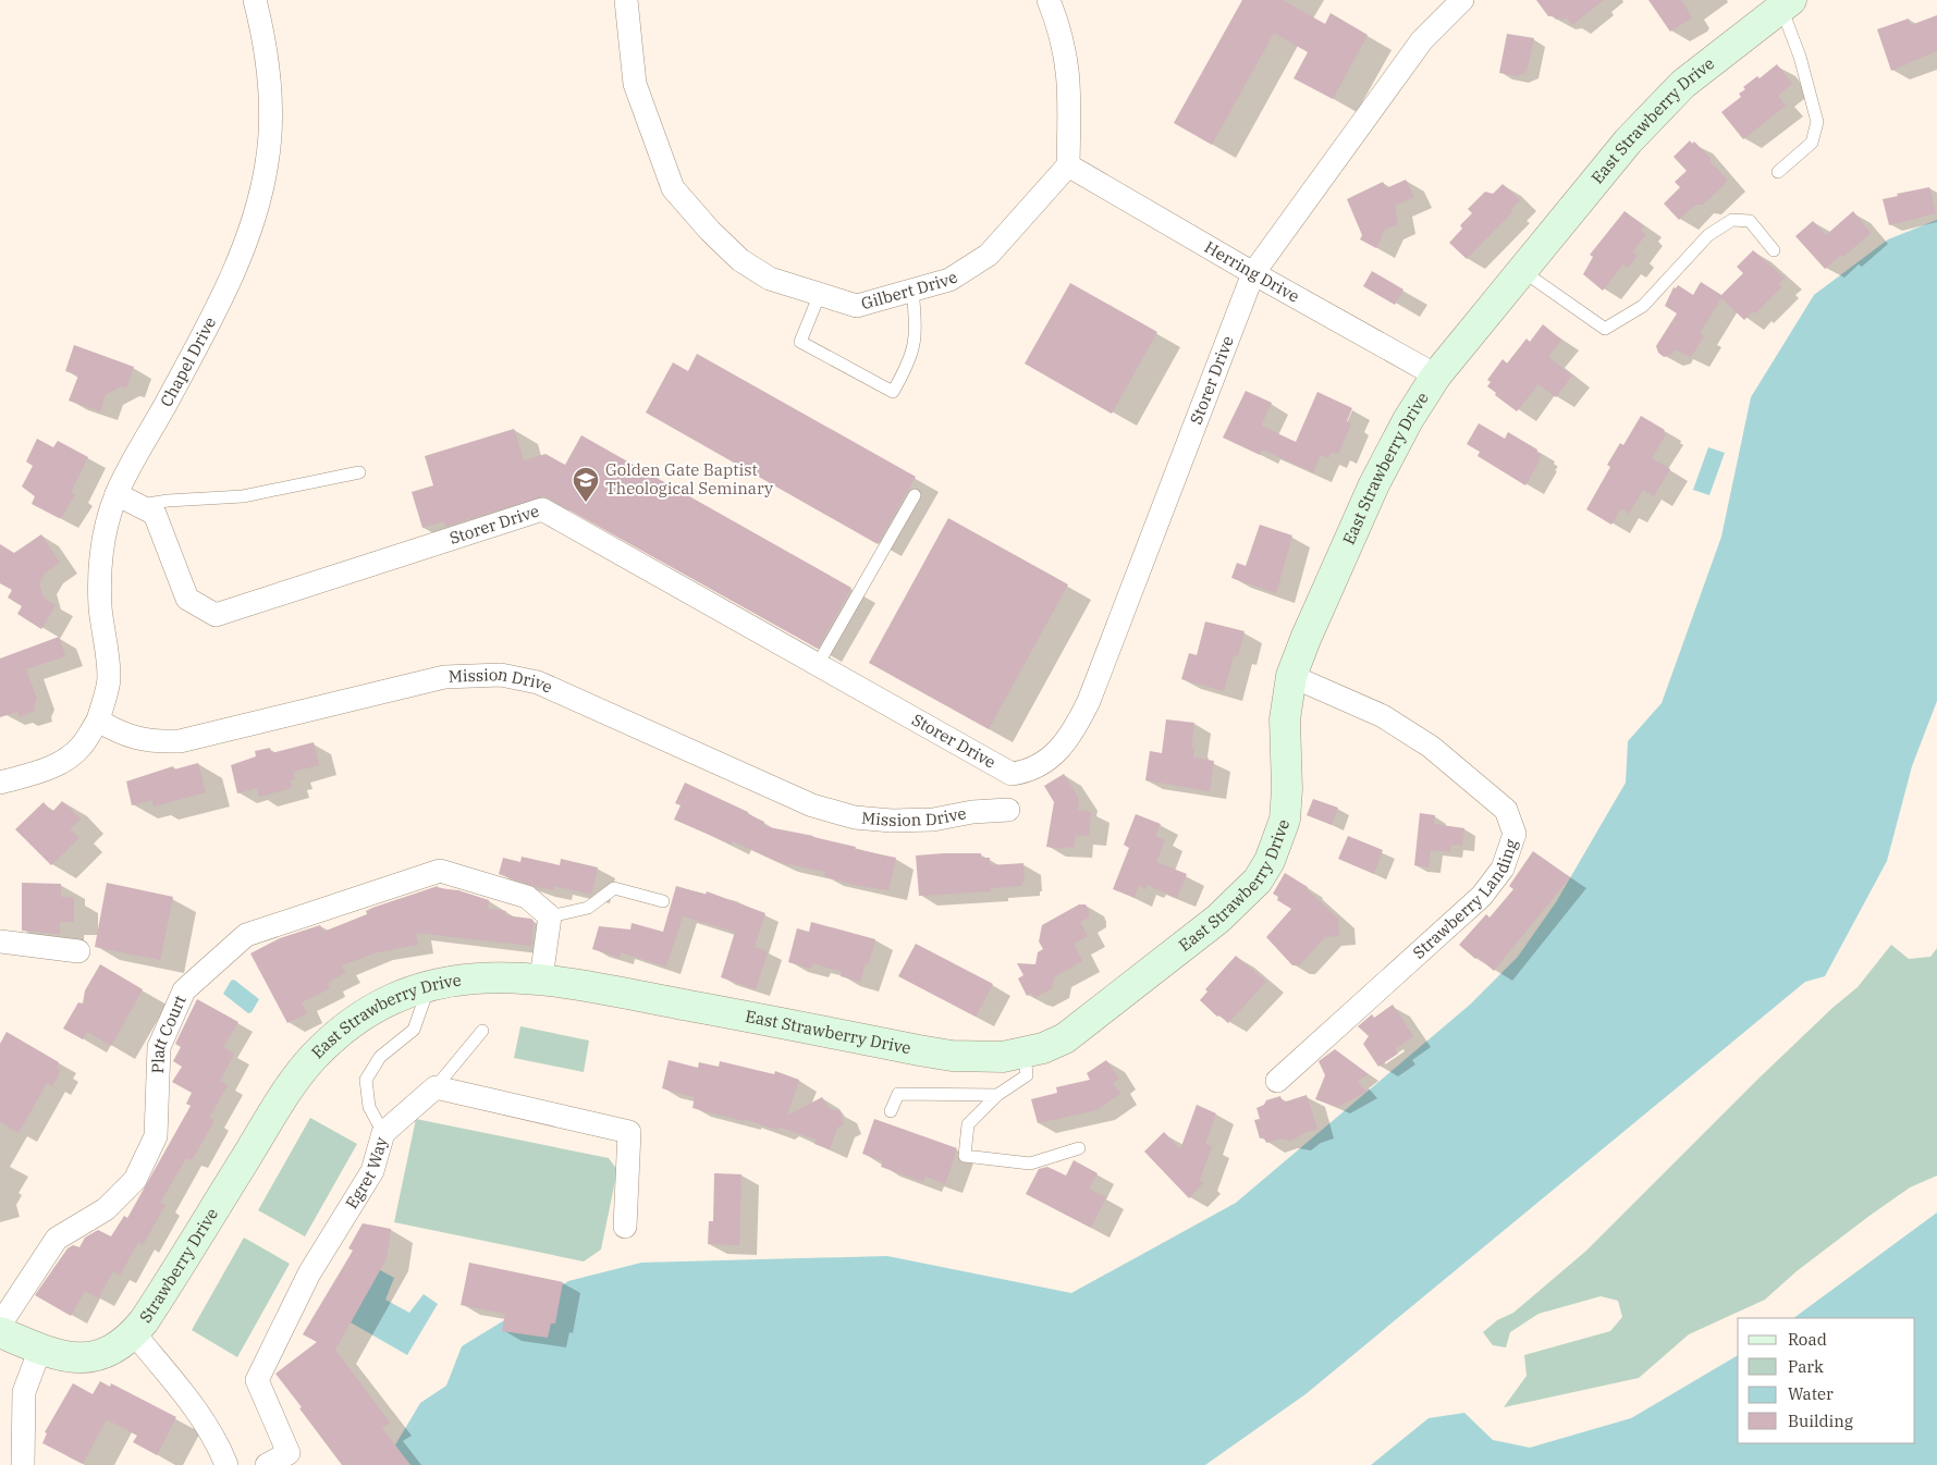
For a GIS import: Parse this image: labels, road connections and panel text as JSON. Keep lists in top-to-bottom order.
{
  "streets": {
    "street": [
      "East Strawberry Drive",
      "Herring Drive",
      "Gilbert Drive",
      "Chapel Drive",
      "Storer Drive",
      "Mission Drive",
      "Strawberry Landing",
      "Platt Court",
      "Egret Way",
      "Strawberry Drive"
    ]
  },
  "crossings": [
    ["East Strawberry Drive", "Herring Drive"],
    ["East Strawberry Drive", "Strawberry Landing"],
    ["East Strawberry Drive", "Strawberry Drive"],
    ["Herring Drive", "Gilbert Drive"],
    ["Herring Drive", "Storer Drive"],
    ["Chapel Drive", "Storer Drive"],
    ["Chapel Drive", "Mission Drive"]
  ],
  "places": {
    "school or university": ["Golden Gate Baptist Theological Seminary"]
  },
  "legend": [
    "Road",
    "Park",
    "Water",
    "Building"
  ]
}
